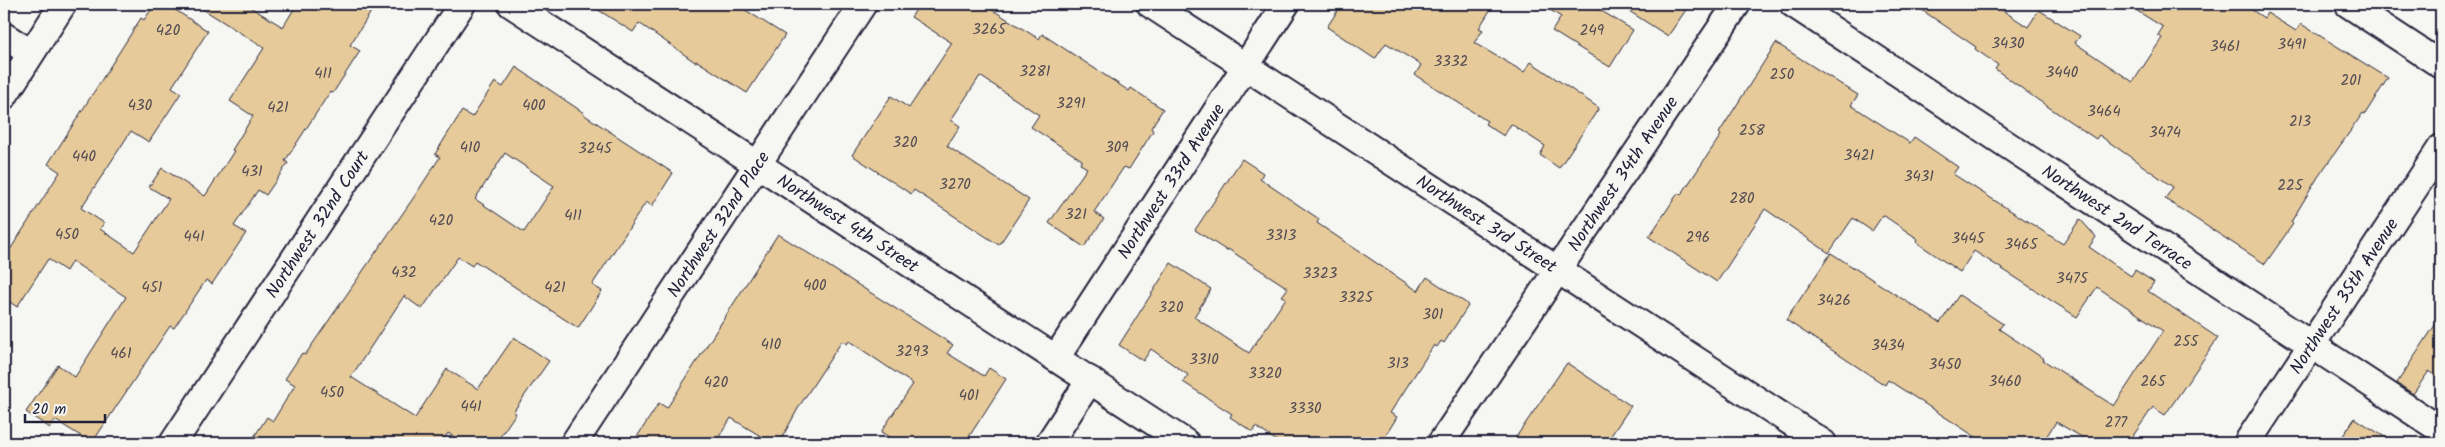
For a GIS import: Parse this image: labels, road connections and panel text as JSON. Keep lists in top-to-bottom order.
{
  "streets": {
    "street": [
      "Northwest 34th Avenue",
      "Northwest 33rd Avenue",
      "Northwest 2nd Terrace",
      "Northwest 32nd Place",
      "Northwest 4th Street",
      "Northwest 3rd Street",
      "Northwest 32nd Court",
      "Northwest 35th Avenue"
    ]
  },
  "crossings": [
    ["Northwest 34th Avenue", "Northwest 3rd Street"],
    ["Northwest 33rd Avenue", "Northwest 4th Street"],
    ["Northwest 33rd Avenue", "Northwest 3rd Street"],
    ["Northwest 2nd Terrace", "Northwest 35th Avenue"],
    ["Northwest 32nd Place", "Northwest 4th Street"]
  ],
  "house_numbers": [
    "3265",
    "420",
    "249",
    "3430",
    "3491",
    "3461",
    "3332",
    "3281",
    "3440",
    "411",
    "250",
    "201",
    "3291",
    "430",
    "400",
    "421",
    "3464",
    "213",
    "258",
    "3474",
    "320",
    "410",
    "309",
    "3245",
    "3421",
    "440",
    "431",
    "3431",
    "3270",
    "225",
    "280",
    "321",
    "411",
    "420",
    "450",
    "3313",
    "441",
    "296",
    "3445",
    "3465",
    "432",
    "3323",
    "3475",
    "400",
    "451",
    "421",
    "3325",
    "3426",
    "320",
    "301",
    "255",
    "410",
    "3434",
    "3293",
    "461",
    "3310",
    "313",
    "3450",
    "3320",
    "3460",
    "265",
    "420",
    "450",
    "401",
    "441",
    "3330",
    "277"
  ],
  "scale_bar": "20 m"
}
